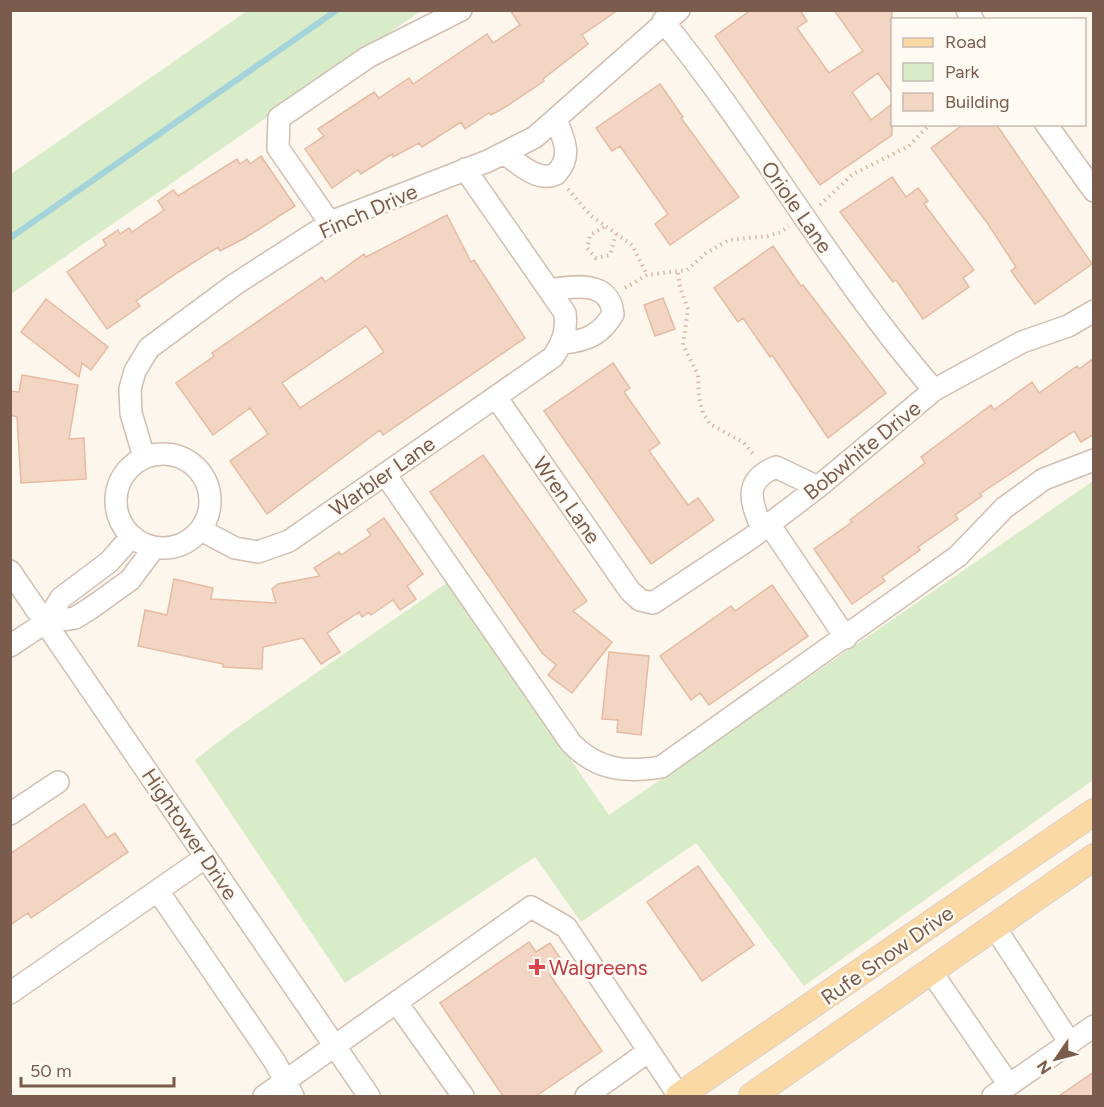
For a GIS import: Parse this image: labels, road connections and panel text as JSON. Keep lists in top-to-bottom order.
{
  "streets": {
    "main road": ["Rufe Snow Drive"],
    "street": [
      "Oriole Lane",
      "Finch Drive",
      "Bobwhite Drive",
      "Warbler Lane",
      "Wren Lane",
      "Hightower Drive"
    ]
  },
  "crossings": [
    ["Oriole Lane", "Finch Drive"],
    ["Oriole Lane", "Bobwhite Drive"],
    ["Finch Drive", "Warbler Lane"],
    ["Bobwhite Drive", "Wren Lane"],
    ["Warbler Lane", "Wren Lane"]
  ],
  "places": {
    "health": ["Walgreens"]
  },
  "legend": ["Road", "Park", "Building"],
  "scale_bar": "50 m",
  "north": "bottom left"
}
